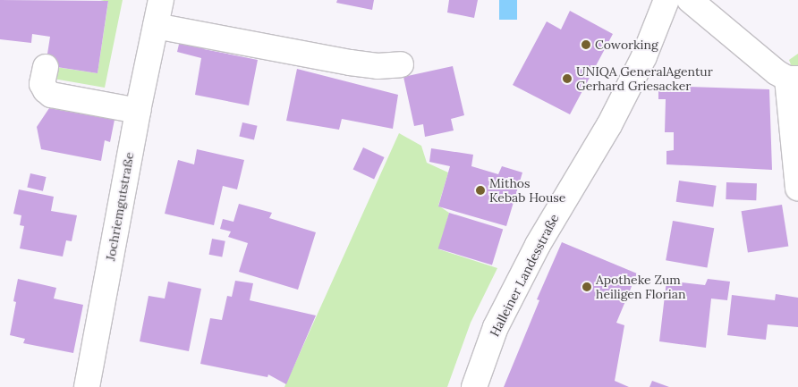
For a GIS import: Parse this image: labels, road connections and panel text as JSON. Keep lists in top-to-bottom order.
{
  "streets": {
    "street": ["Jochriemgutstraße", "Halleiner Landesstraße"]
  },
  "places": [
    "Coworking",
    "UNIQA GeneralAgentur Gerhard Griesacker",
    "Mithos Kebab House",
    "Apotheke Zum heiligen Florian"
  ]
}
